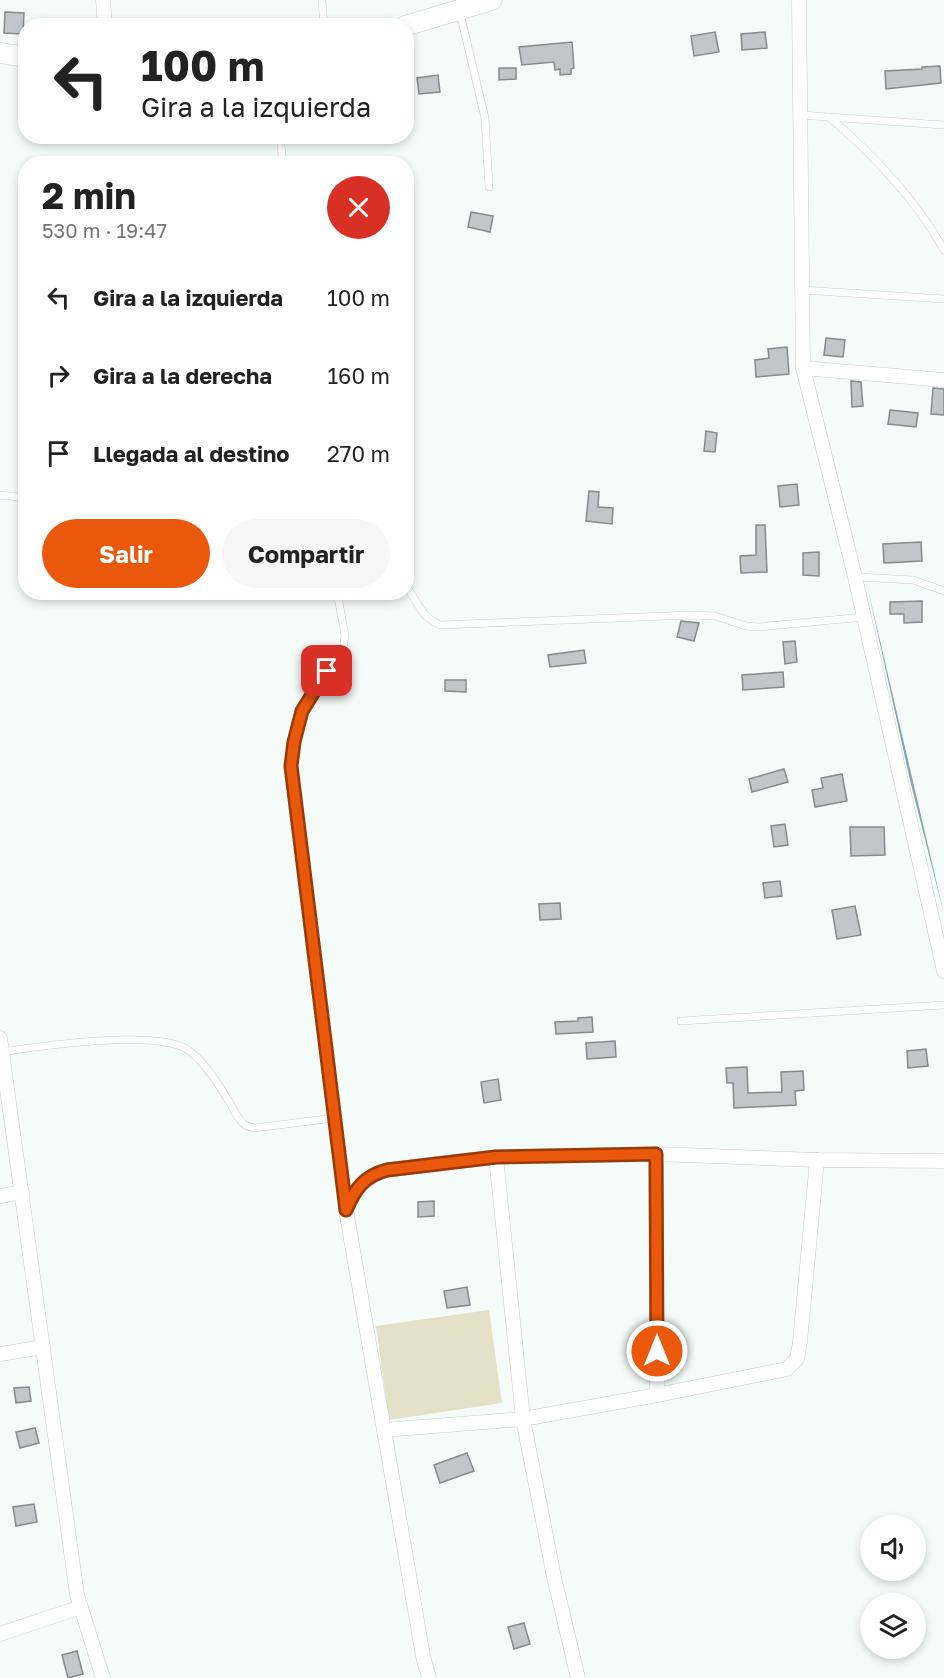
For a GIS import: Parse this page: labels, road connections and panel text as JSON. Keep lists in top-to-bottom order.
{
  "page": {
    "turn": ["100 m", "Gira a la izquierda"],
    "heading": ["2 min", "530 m · 19:47"],
    "list": [
      {
        "name": "Gira a la izquierda",
        "value": "100 m"
      },
      {
        "name": "Gira a la derecha",
        "value": "160 m"
      },
      {
        "name": "Llegada al destino",
        "value": "270 m"
      }
    ],
    "buttons": ["Salir", "Compartir"]
  }
}
